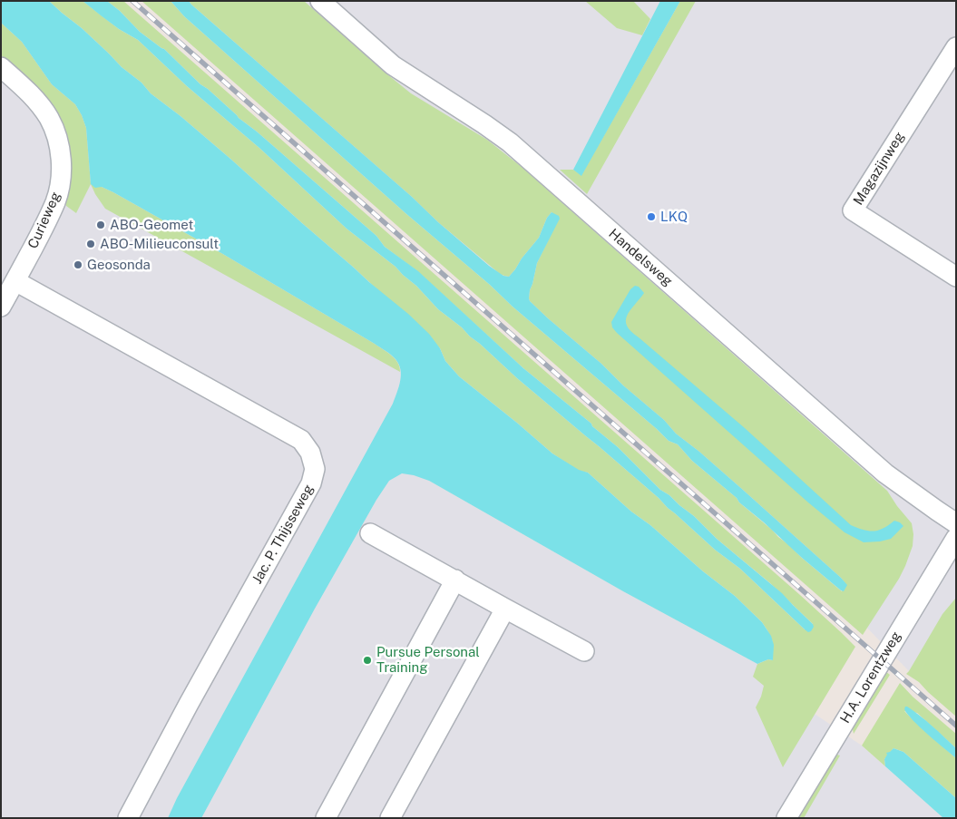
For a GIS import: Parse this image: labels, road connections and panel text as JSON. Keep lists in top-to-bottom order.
{
  "streets": {
    "street": [
      "Magazijnweg",
      "Curieweg",
      "Handelsweg",
      "Jac. P. Thijsseweg",
      "H.A. Lorentzweg"
    ]
  },
  "crossings": [
    ["Curieweg", "Jac. P. Thijsseweg"]
  ],
  "places": [
    "LKQ",
    "ABO-Geomet",
    "ABO-Milieuconsult",
    "Geosonda",
    "Pursue Personal Training"
  ]
}
